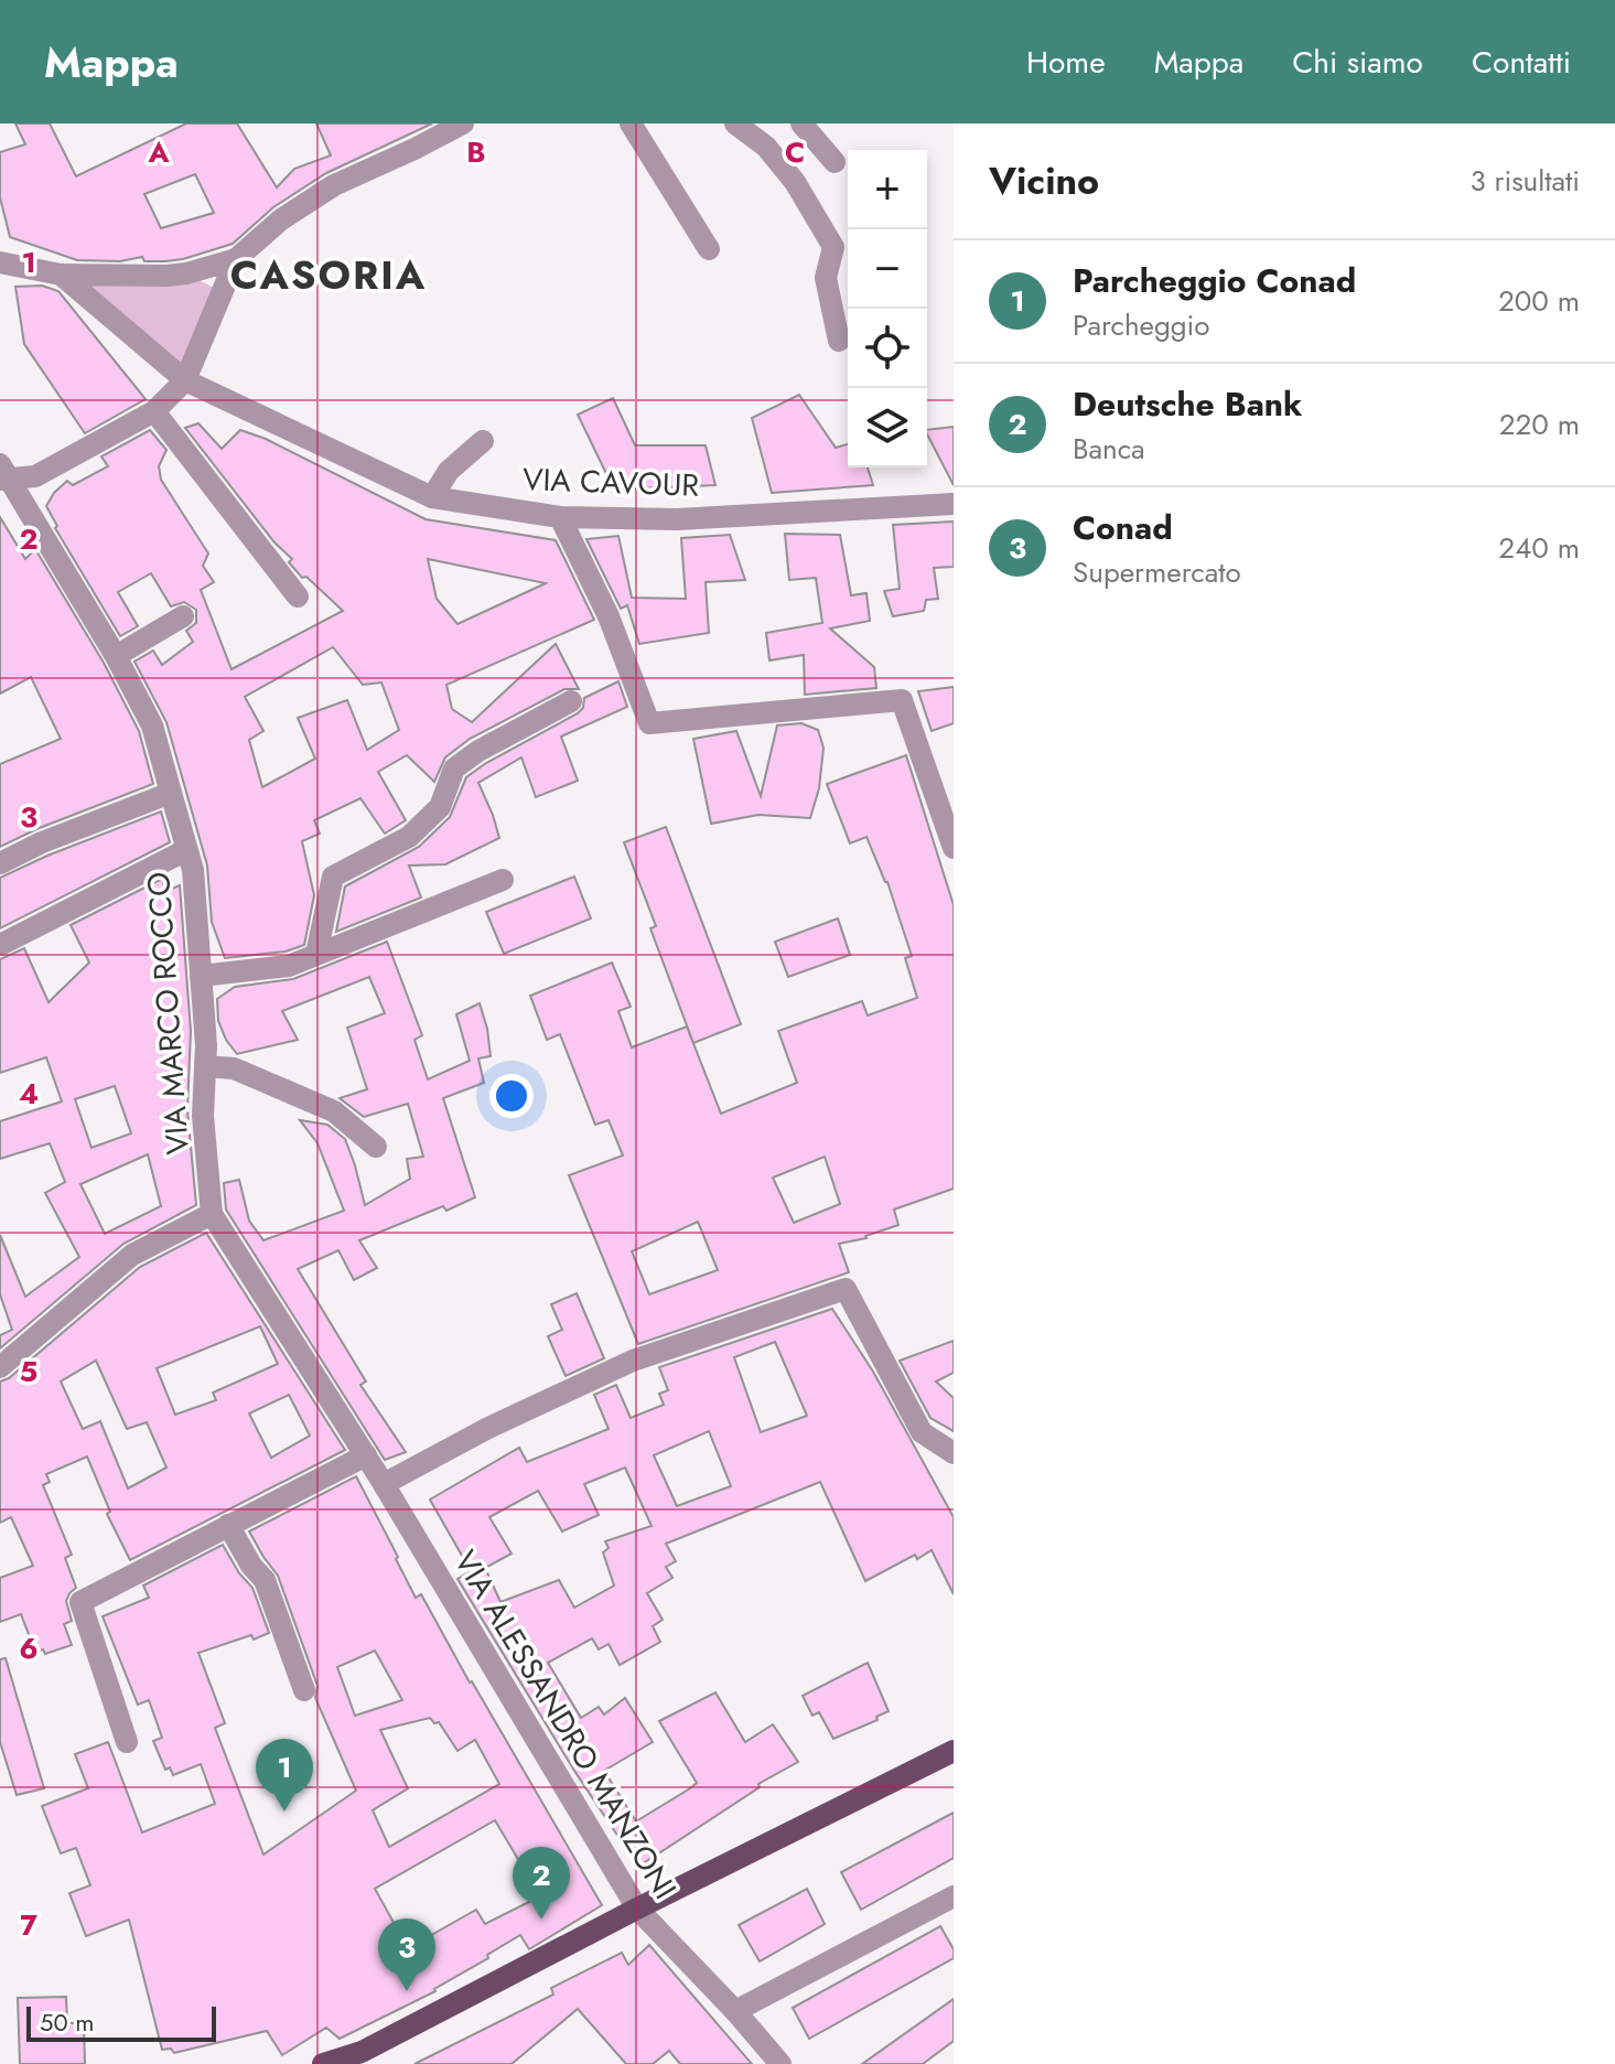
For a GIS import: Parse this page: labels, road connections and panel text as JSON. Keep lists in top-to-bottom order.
{
  "streets": {
    "street": ["VIA CAVOUR", "VIA MARCO ROCCO", "VIA ALESSANDRO MANZONI"]
  },
  "crossings": [
    ["VIA MARCO ROCCO", "VIA ALESSANDRO MANZONI"]
  ],
  "districts": ["CASORIA"],
  "scale_bar": "50 m",
  "page": {
    "header": "Mappa",
    "nav": [
      "Home",
      "Mappa",
      "Chi siamo",
      "Contatti"
    ],
    "heading": ["Vicino", "3 risultati"],
    "map_buttons": ["+", "−"],
    "list": [
      {
        "mark": "1",
        "name": "Parcheggio Conad",
        "note": "Parcheggio",
        "value": "200 m"
      },
      {
        "mark": "2",
        "name": "Deutsche Bank",
        "note": "Banca",
        "value": "220 m"
      },
      {
        "mark": "3",
        "name": "Conad",
        "note": "Supermercato",
        "value": "240 m"
      }
    ],
    "pins": ["1", "2", "3"],
    "scale": "50 m"
  },
  "grid": {
    "columns": ["A", "B", "C"],
    "rows": [
      "1",
      "2",
      "3",
      "4",
      "5",
      "6",
      "7"
    ]
  }
}
